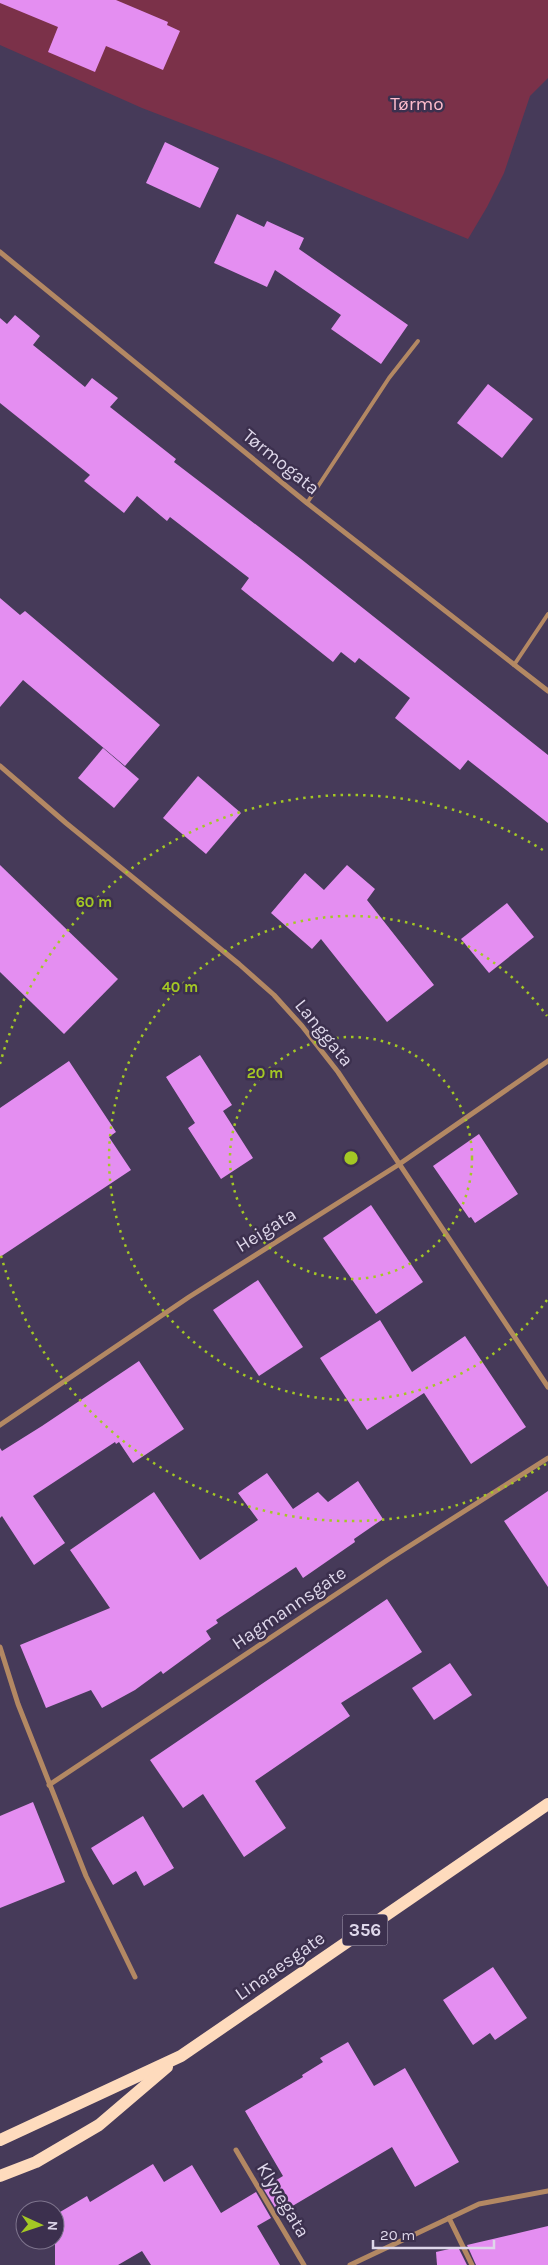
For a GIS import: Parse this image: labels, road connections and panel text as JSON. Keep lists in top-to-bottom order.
{
  "streets": {
    "main road": ["356", "Linaaesgate"],
    "street": [
      "Tørmogata",
      "Langgata",
      "Heigata",
      "Hagmannsgate",
      "Klyvegata"
    ]
  },
  "crossings": [
    ["Langgata", "Heigata"]
  ],
  "parks": ["Tørmo"],
  "scale_bar": "20 m",
  "north": "right",
  "rings": ["60 m", "40 m", "20 m"]
}
